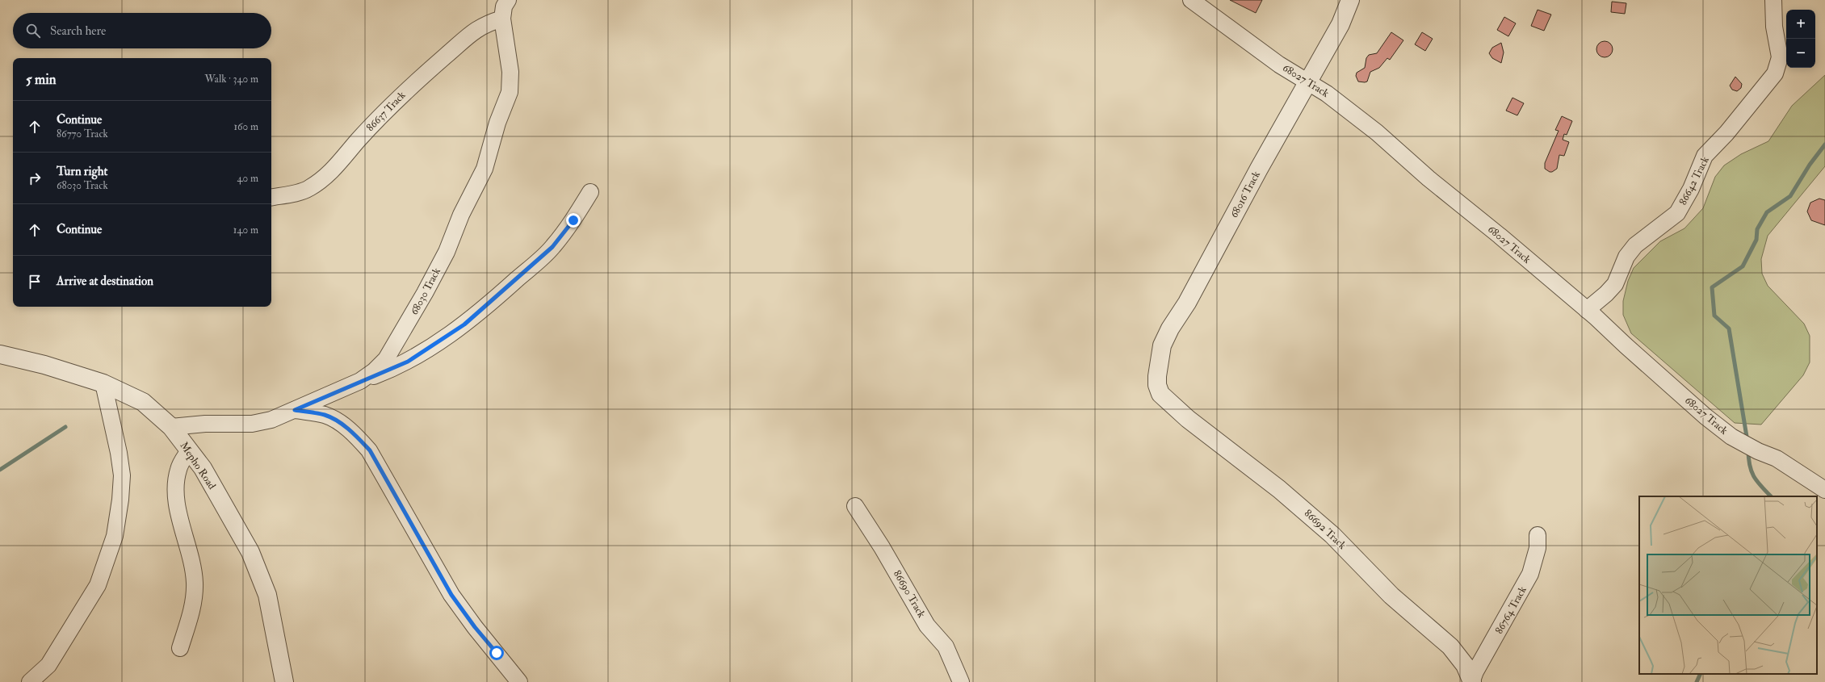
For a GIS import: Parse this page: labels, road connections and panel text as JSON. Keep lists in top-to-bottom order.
{
  "streets": {
    "street": [
      "68027 Track",
      "86637 Track",
      "86642 Track",
      "68016 Track",
      "68030 Track",
      "Mepho Road",
      "86692 Track",
      "86690 Track",
      "86764 Track"
    ]
  },
  "crossings": [
    ["68027 Track", "86642 Track"],
    ["68027 Track", "68016 Track"],
    ["86637 Track", "68030 Track"],
    ["68016 Track", "86692 Track"],
    ["68030 Track", "Mepho Road"],
    ["86692 Track", "86764 Track"]
  ],
  "page": {
    "map_buttons": ["+", "−"],
    "search": "Search here",
    "heading": ["5 min", "Walk · 340 m"],
    "list": [
      ["Continue", "86770 Track", "160 m"],
      ["Turn right", "68030 Track", "40 m"],
      ["Continue", "140 m"],
      "Arrive at destination"
    ]
  }
}
